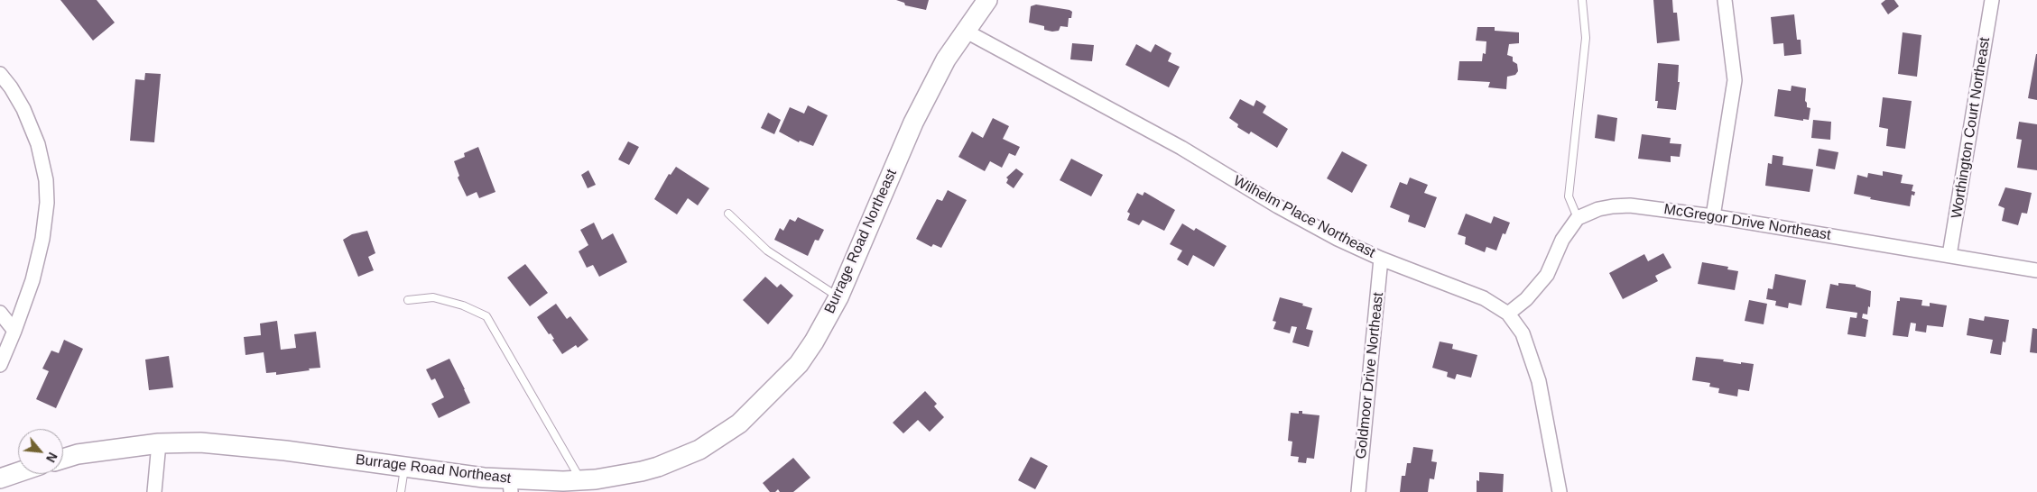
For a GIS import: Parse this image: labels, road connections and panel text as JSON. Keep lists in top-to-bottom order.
{
  "streets": {
    "street": [
      "Worthington Court Northeast",
      "Wilhelm Place Northeast",
      "McGregor Drive Northeast",
      "Burrage Road Northeast",
      "Goldmoor Drive Northeast"
    ]
  },
  "crossings": [
    ["Worthington Court Northeast", "McGregor Drive Northeast"],
    ["Wilhelm Place Northeast", "Burrage Road Northeast"],
    ["Wilhelm Place Northeast", "Goldmoor Drive Northeast"]
  ],
  "north": "bottom right"
}
